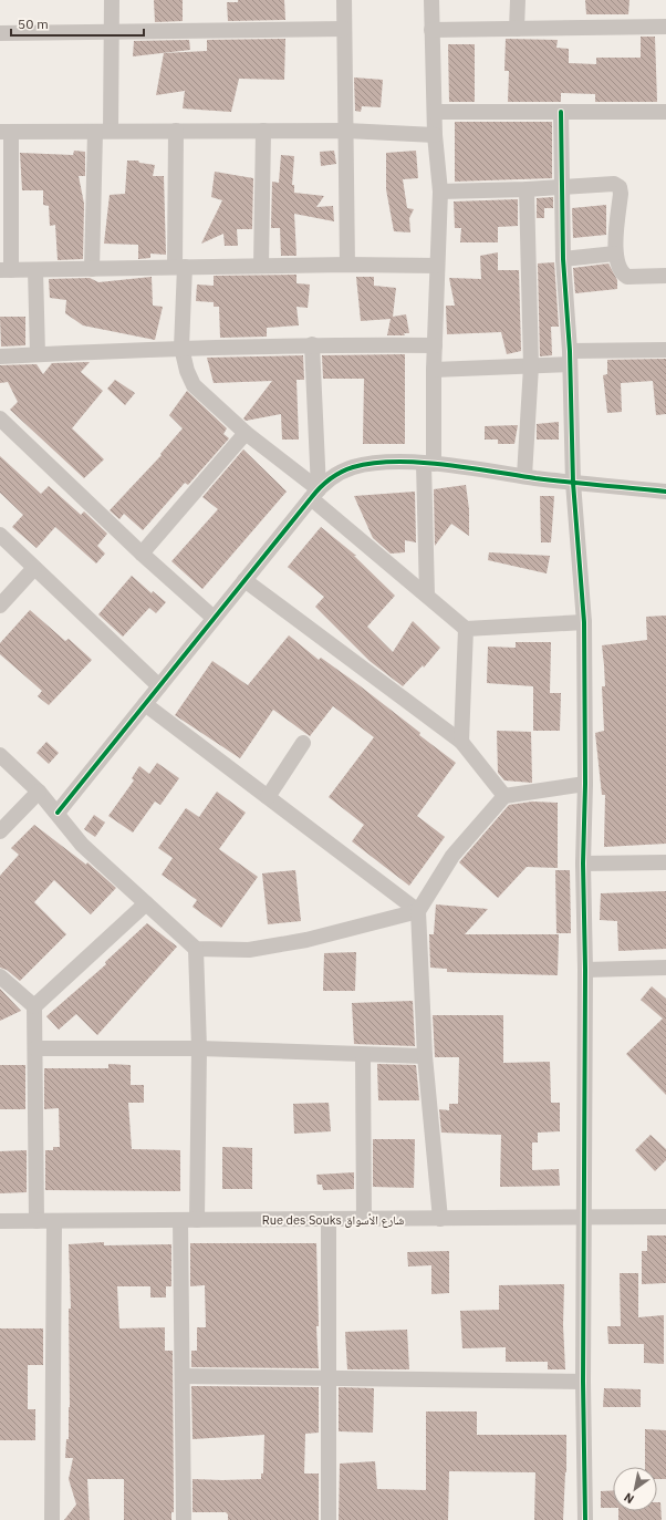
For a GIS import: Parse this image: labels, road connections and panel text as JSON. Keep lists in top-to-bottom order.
{
  "streets": {
    "street": ["Rue des Souks شارع الأسواق"]
  },
  "scale_bar": "50 m",
  "north": "bottom left"
}
